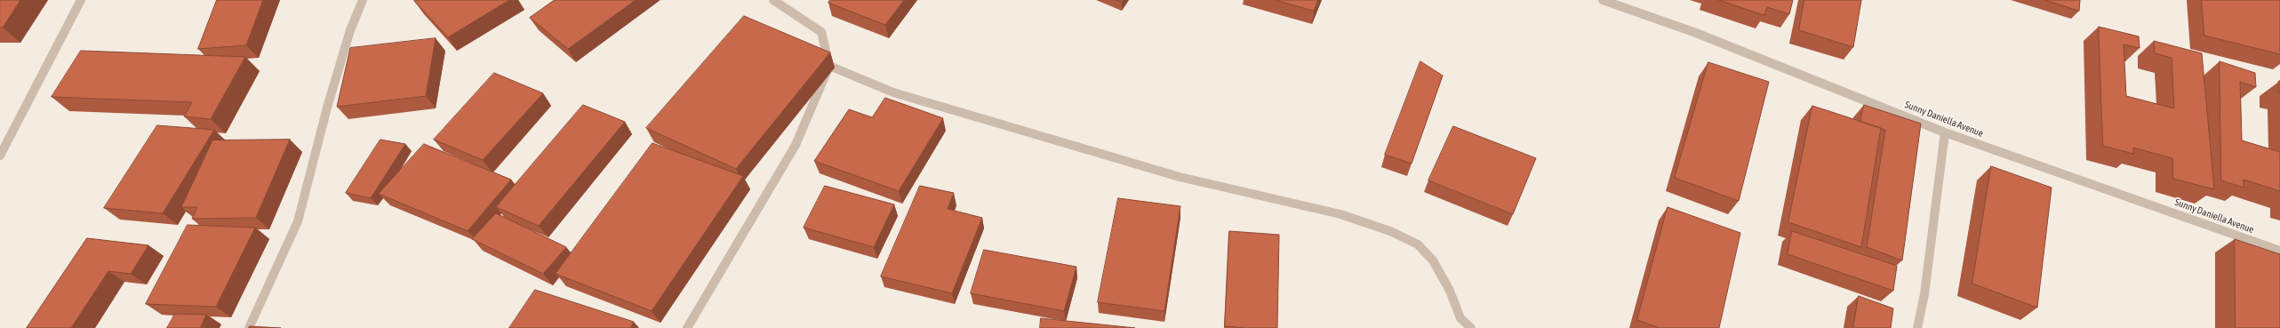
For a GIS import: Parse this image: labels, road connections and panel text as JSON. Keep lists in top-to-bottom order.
{
  "streets": {
    "street": ["Sunny Daniella Avenue"]
  }
}
